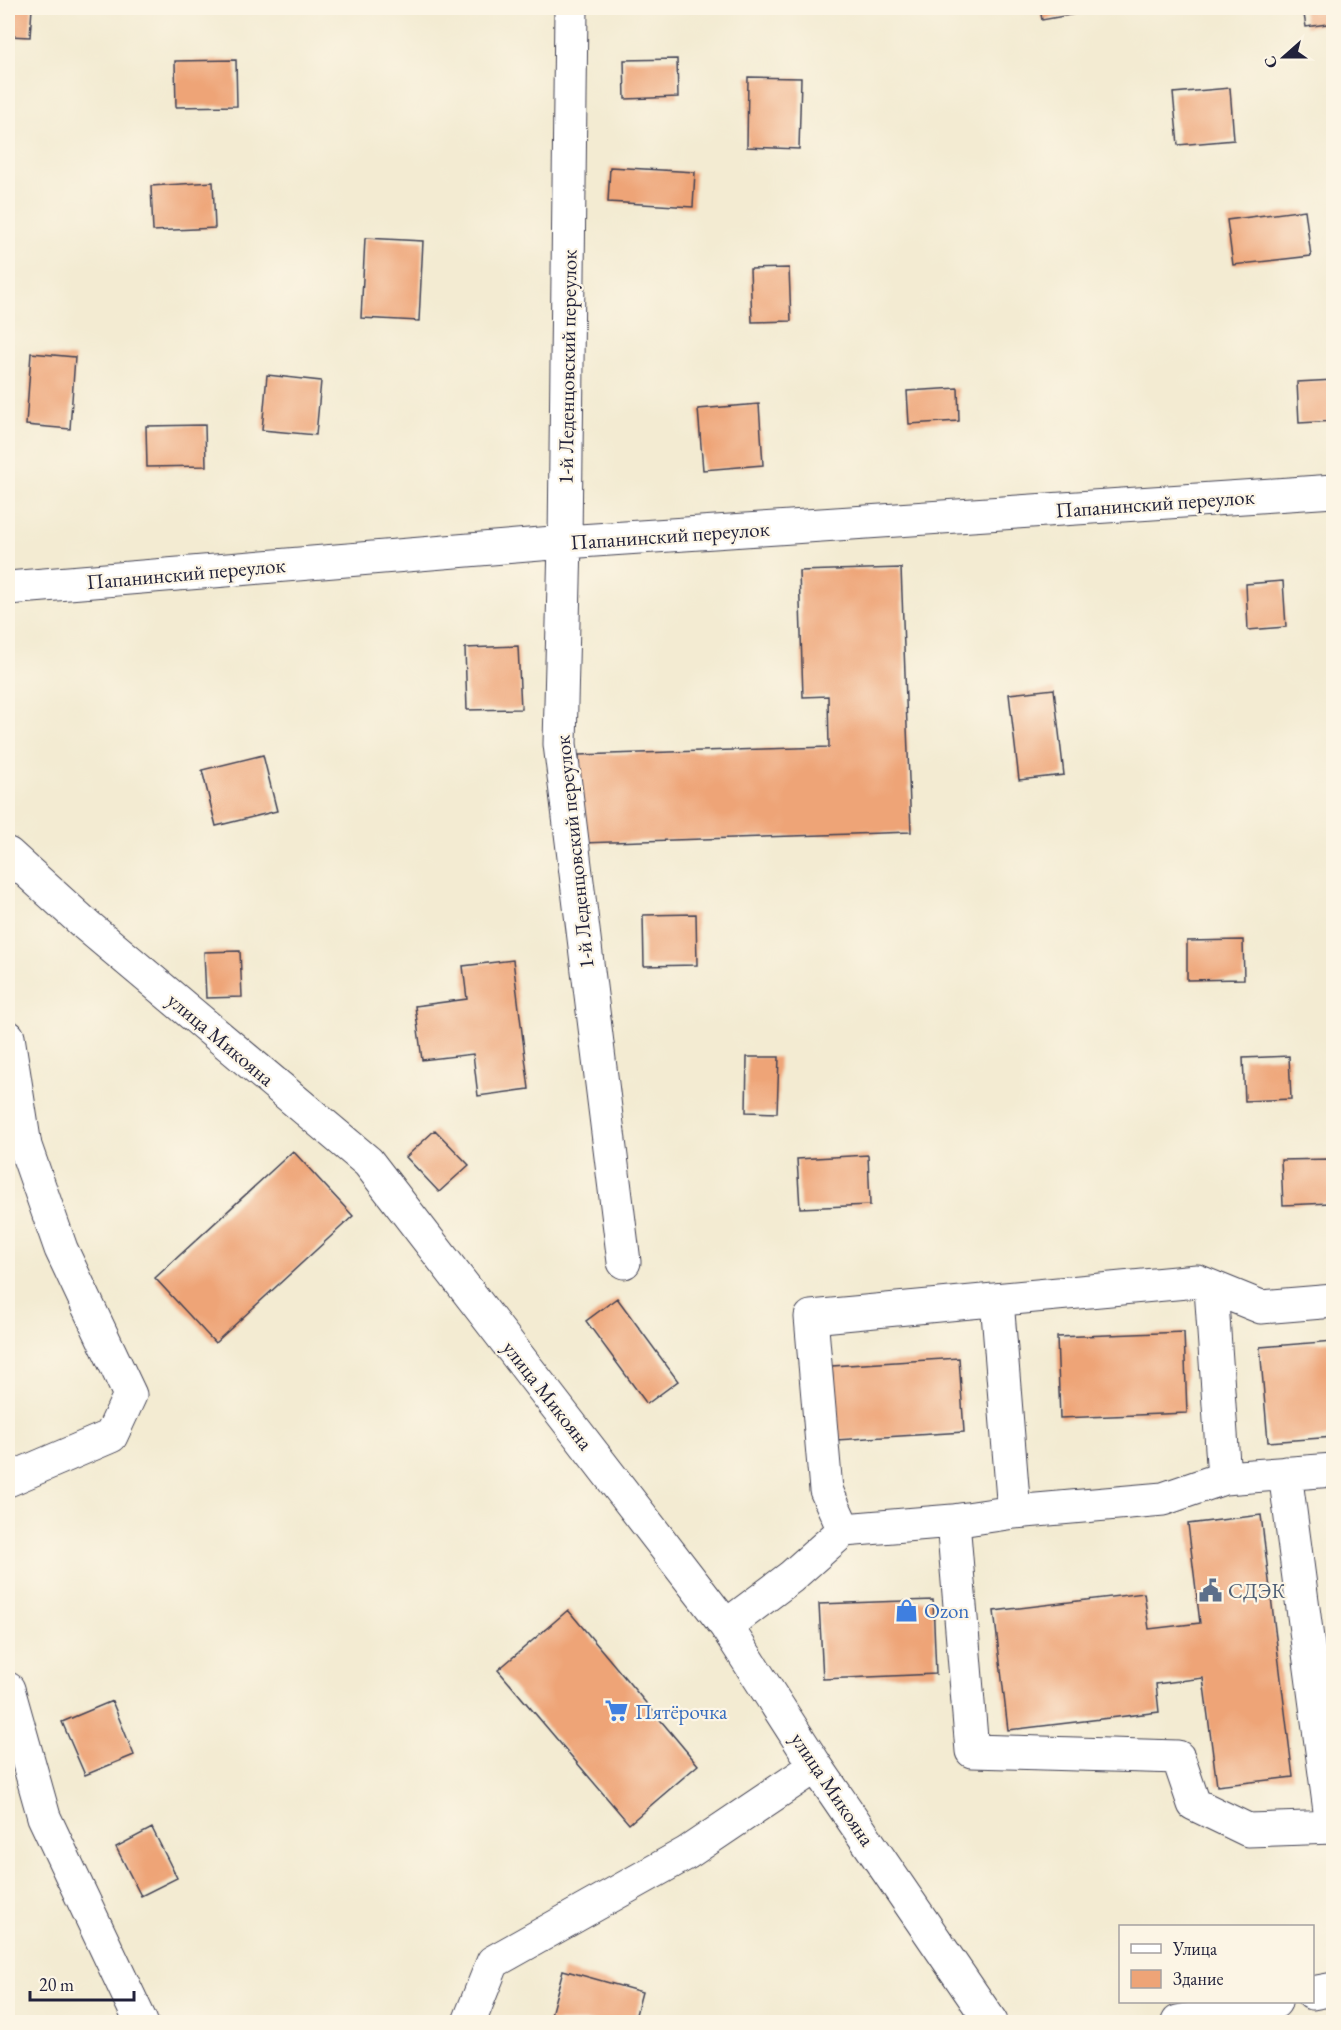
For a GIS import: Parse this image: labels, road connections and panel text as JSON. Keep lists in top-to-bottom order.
{
  "streets": {
    "street": ["1-й Леденцовский переулок", "Папанинский переулок", "улица Микояна"]
  },
  "crossings": [
    ["1-й Леденцовский переулок", "Папанинский переулок"]
  ],
  "places": {
    "public building": ["СДЭК"],
    "shop": ["Ozon"],
    "supermarket": ["Пятёрочка"]
  },
  "legend": ["Улица", "Здание"],
  "scale_bar": "20 m",
  "north": "left"
}
